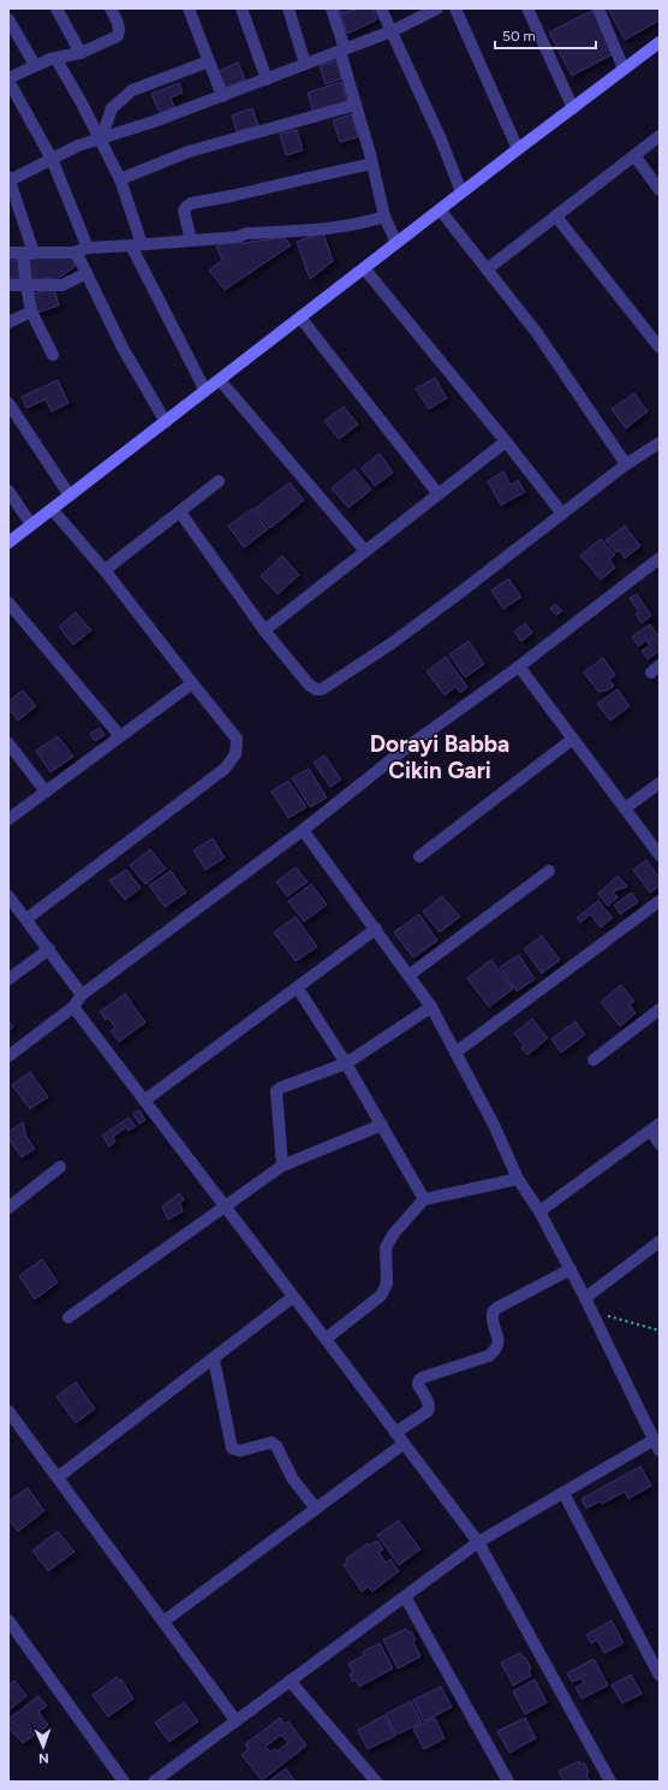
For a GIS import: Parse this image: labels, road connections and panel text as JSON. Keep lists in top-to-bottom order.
{
  "districts": ["Dorayi Babba Cikin Gari"],
  "scale_bar": "50 m",
  "north": "bottom"
}
